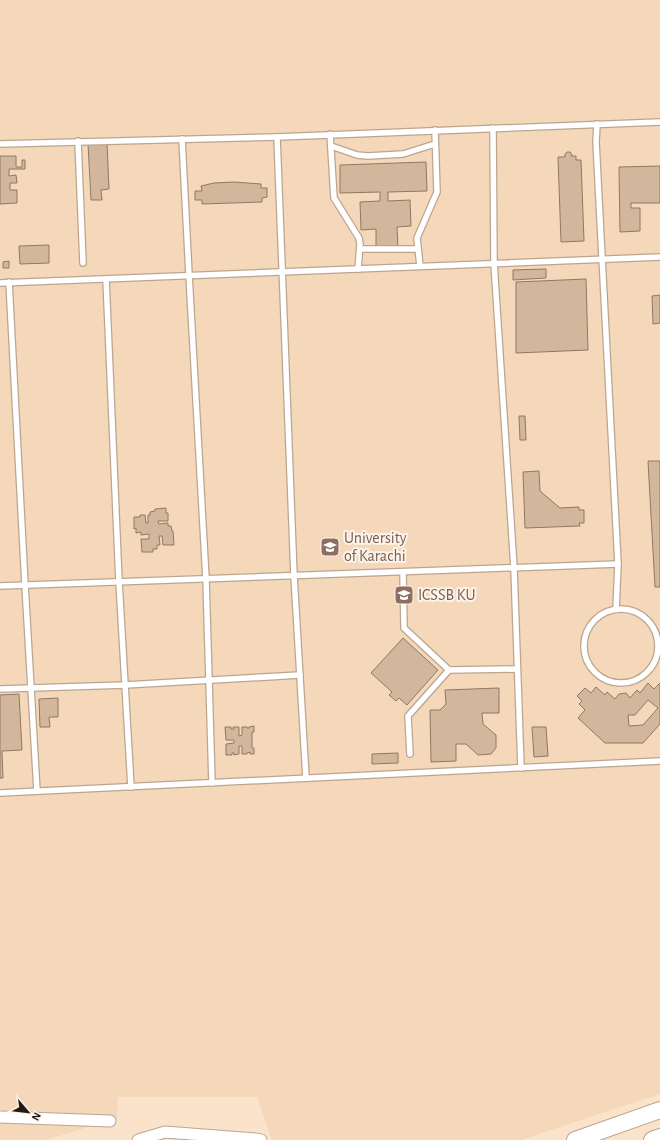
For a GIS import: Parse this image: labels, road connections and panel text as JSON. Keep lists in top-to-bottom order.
{
  "places": {
    "school or university": ["University of Karachi", "ICSSB KU"]
  },
  "north": "bottom right"
}
